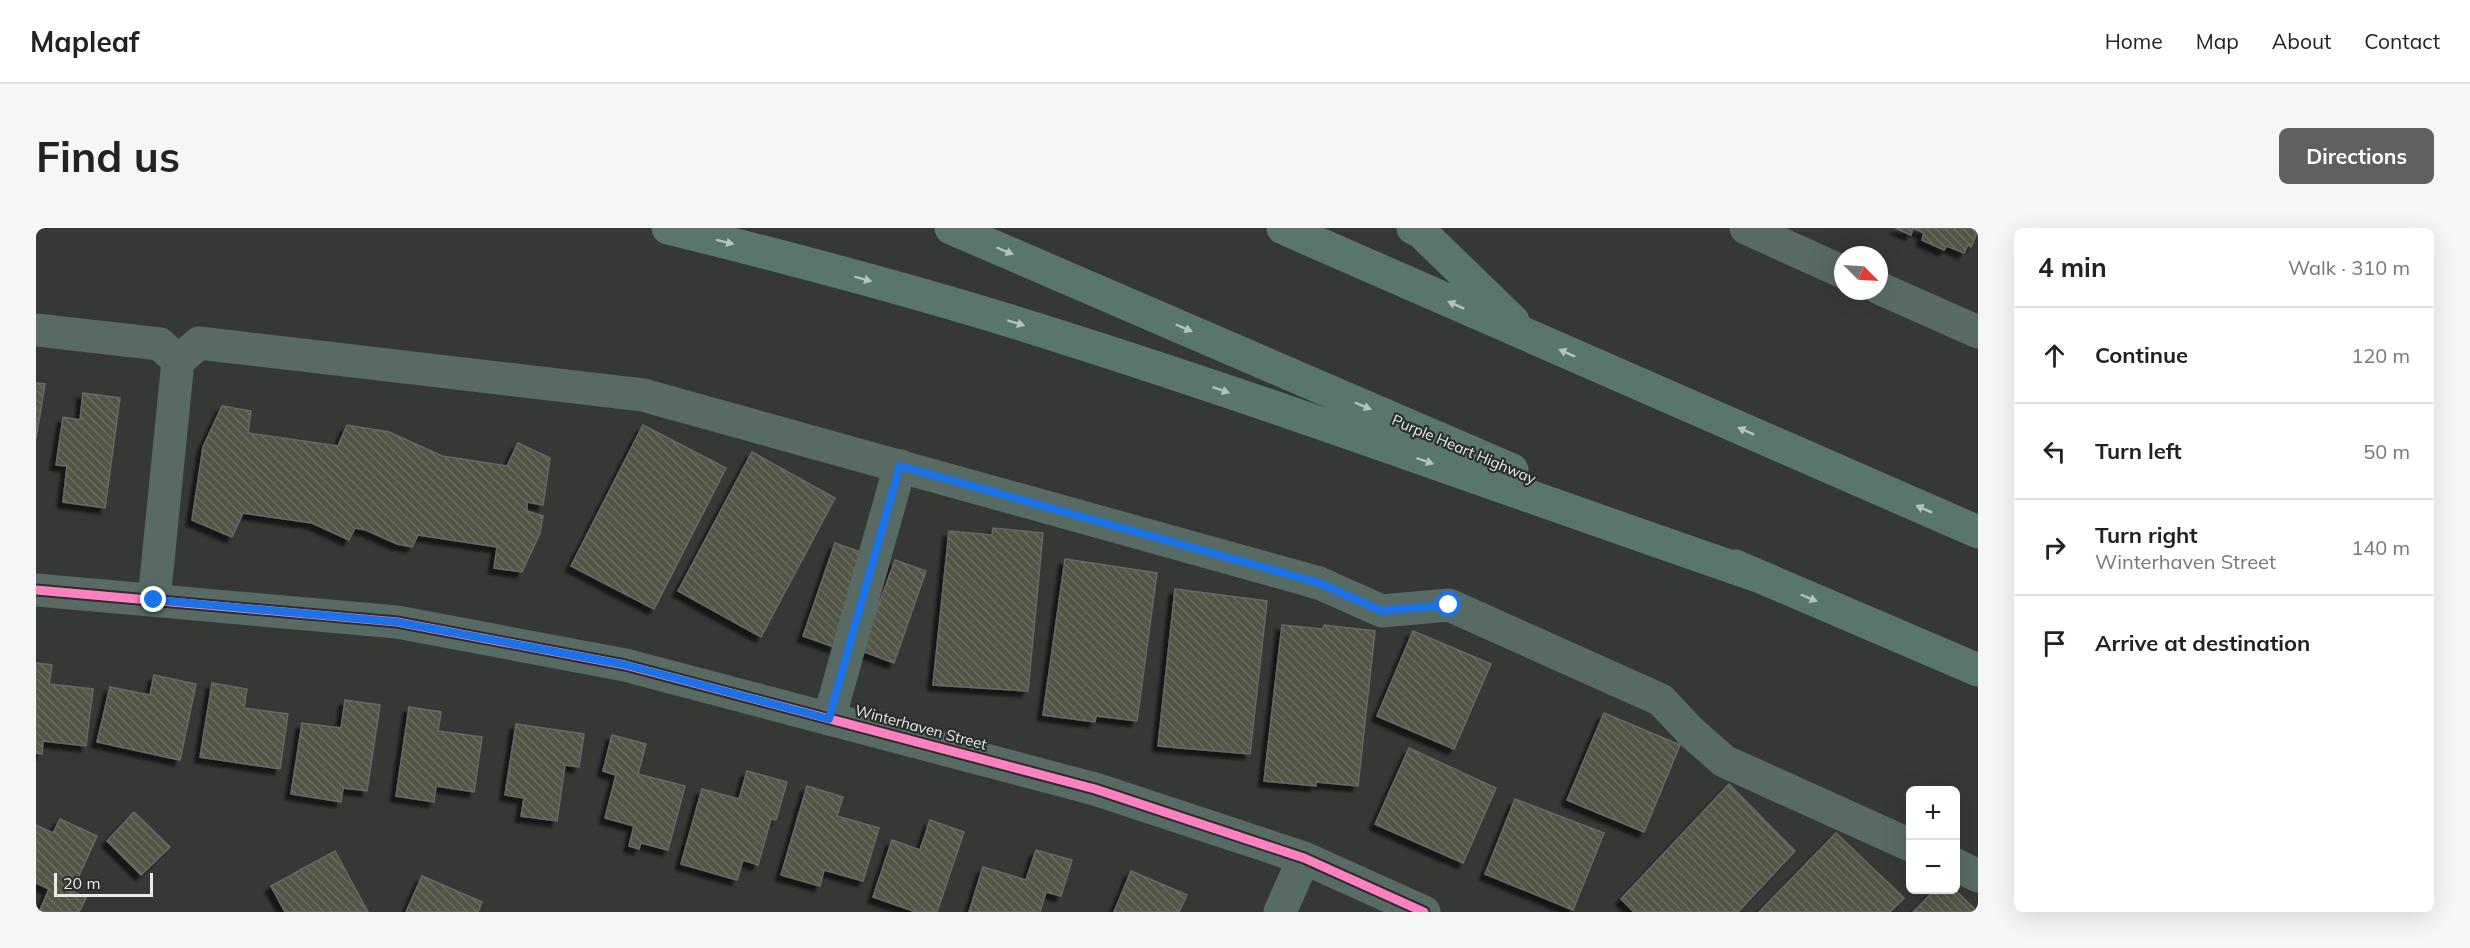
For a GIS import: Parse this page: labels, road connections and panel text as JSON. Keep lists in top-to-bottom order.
{
  "streets": {
    "highway": ["Purple Heart Highway"],
    "street": ["Winterhaven Street"]
  },
  "scale_bar": "20 m",
  "north": "bottom right",
  "page": {
    "header": "Mapleaf",
    "nav": [
      "Home",
      "Map",
      "About",
      "Contact"
    ],
    "buttons": "Directions",
    "title": "Find us",
    "heading": ["4 min", "Walk · 310 m"],
    "list": [
      ["Continue", "120 m"],
      ["Turn left", "50 m"],
      ["Turn right", "Winterhaven Street", "140 m"],
      "Arrive at destination"
    ],
    "map_buttons": ["+", "−"],
    "scale": "20 m"
  }
}
